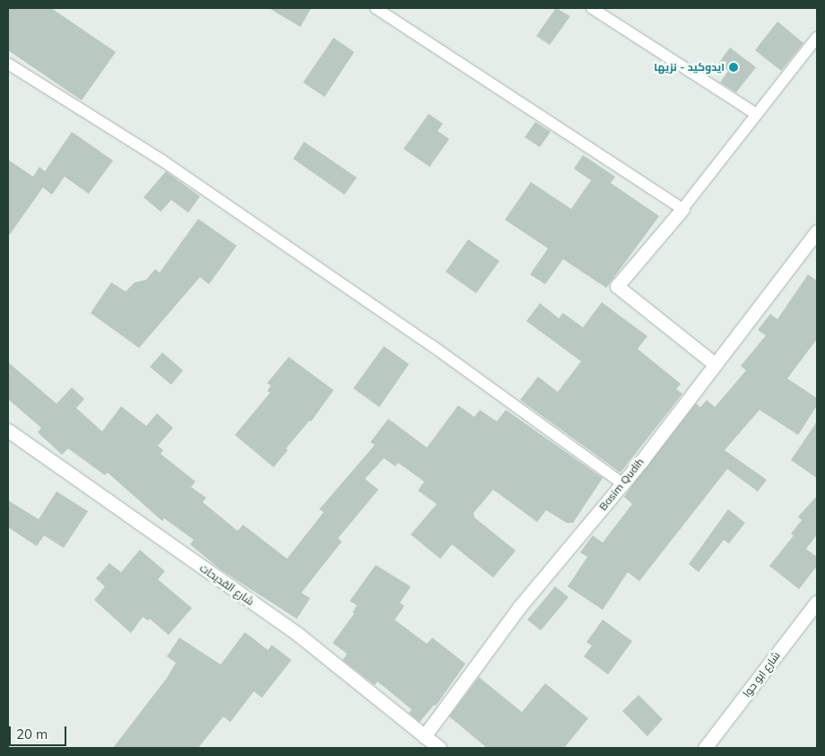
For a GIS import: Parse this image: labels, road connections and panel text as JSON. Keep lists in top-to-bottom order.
{
  "streets": {
    "street": ["Basim Qudih", "شارع القديحات", "شارع ابو حوا"]
  },
  "crossings": [
    ["Basim Qudih", "شارع القديحات"]
  ],
  "places": ["ايدوكيد - نزيها"],
  "scale_bar": "20 m"
}
